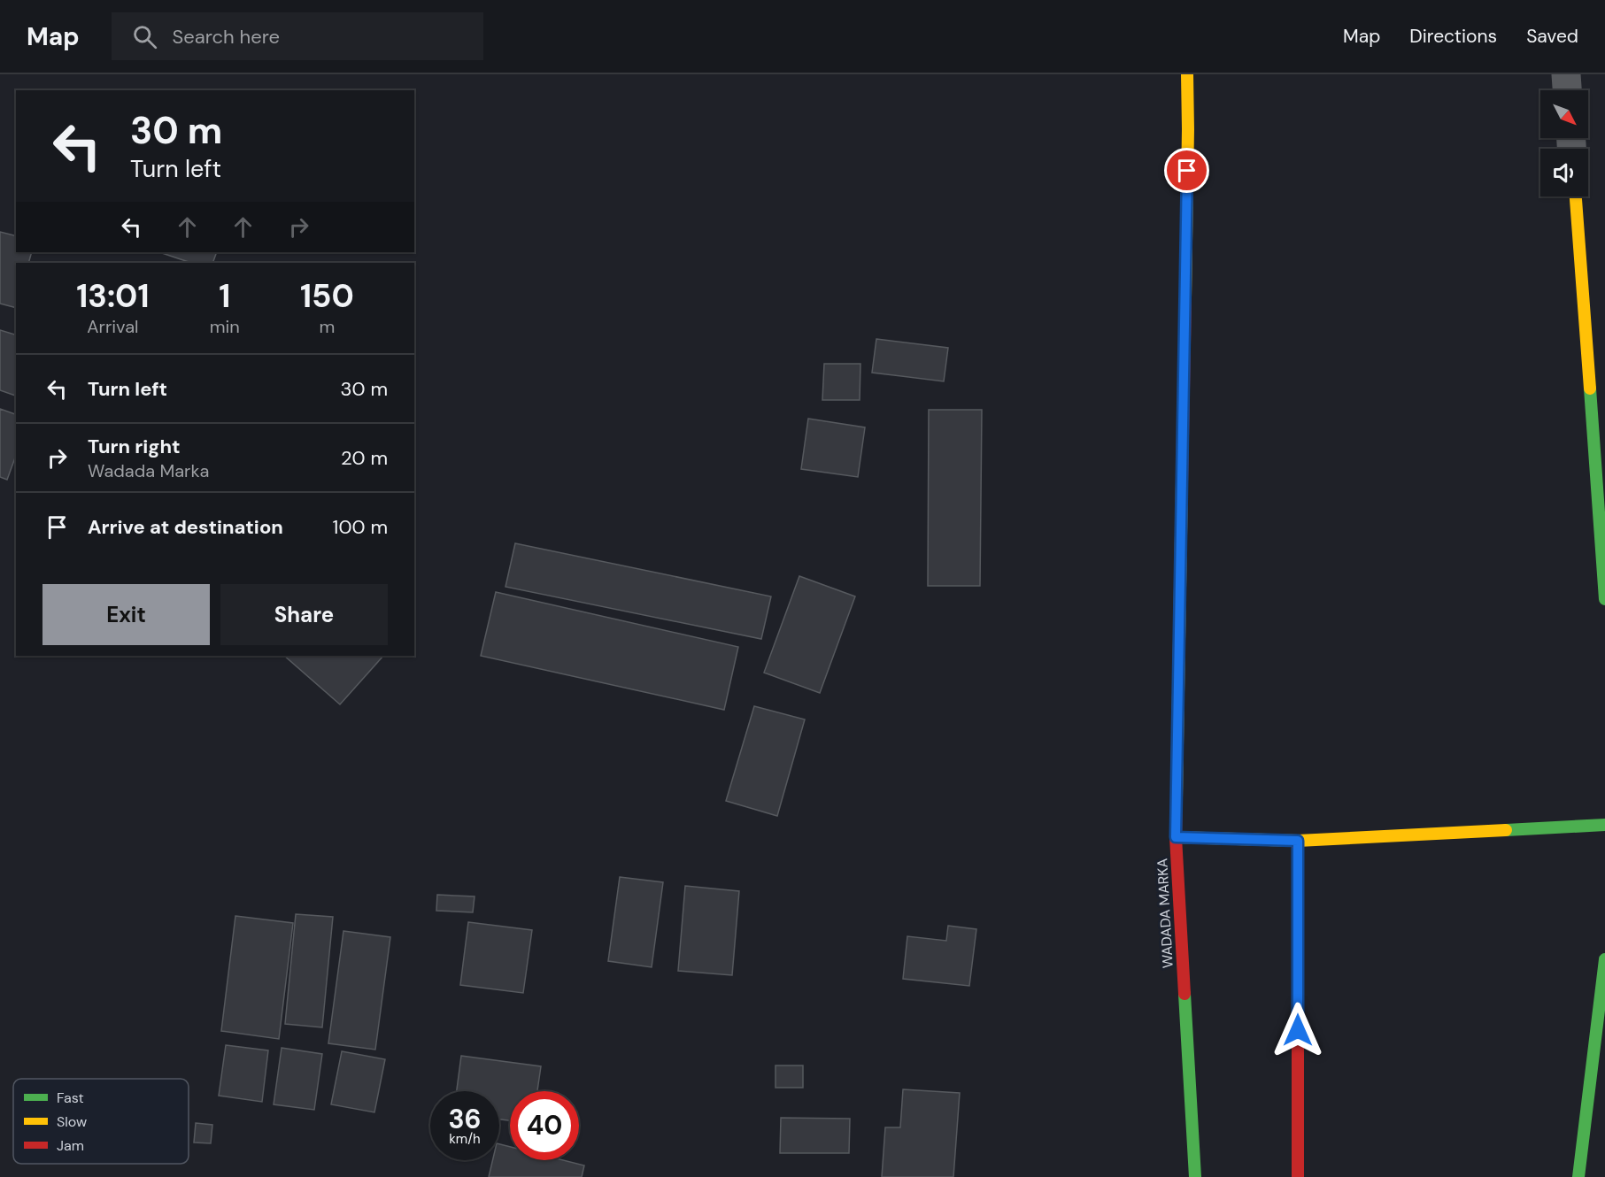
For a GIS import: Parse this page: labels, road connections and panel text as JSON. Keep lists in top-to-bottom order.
{
  "streets": {
    "street": ["WADADA MARKA"]
  },
  "legend": ["Fast", "Slow", "Jam"],
  "north": "bottom right",
  "page": {
    "header": "Map",
    "search": "Search here",
    "nav": ["Map", "Directions", "Saved"],
    "turn": ["30 m", "Turn left"],
    "eta": [
      "13:01",
      "Arrival",
      "1",
      "min",
      "150",
      "m"
    ],
    "list": [
      {
        "name": "Turn left",
        "value": "30 m"
      },
      {
        "name": "Turn right",
        "note": "Wadada Marka",
        "value": "20 m"
      },
      {
        "name": "Arrive at destination",
        "value": "100 m"
      }
    ],
    "buttons": ["Exit", "Share"],
    "speed": "36 km/h",
    "limit": "40"
  }
}
